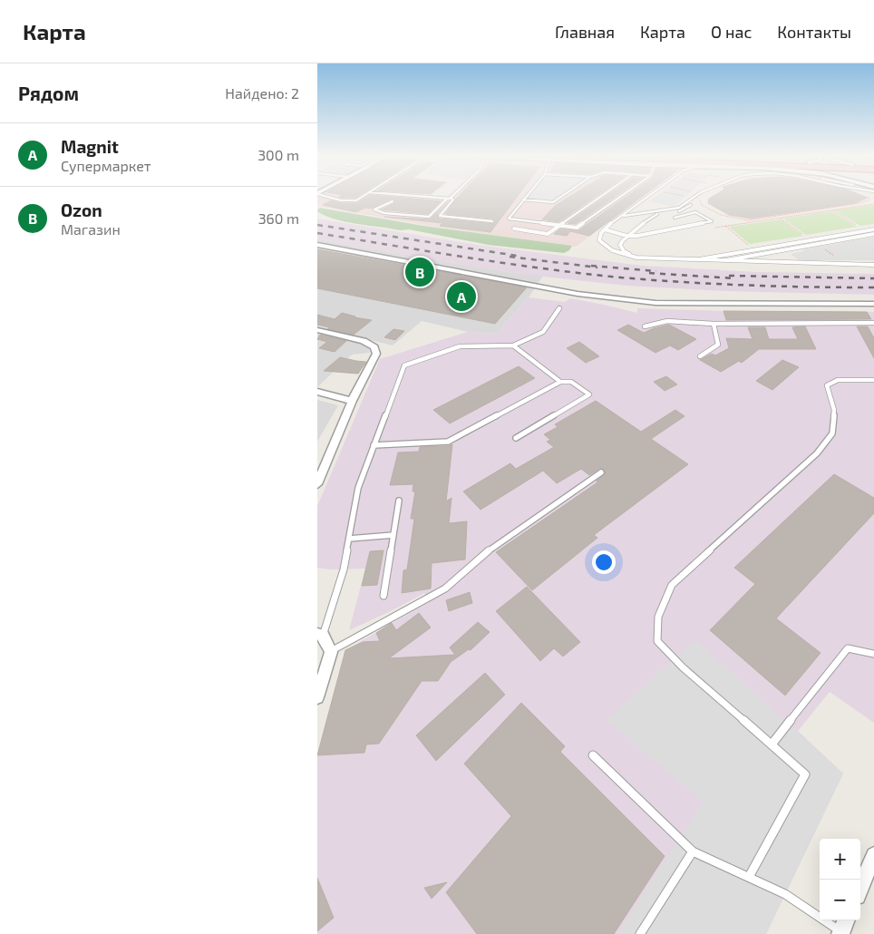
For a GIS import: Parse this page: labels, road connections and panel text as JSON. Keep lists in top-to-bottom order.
{
  "page": {
    "header": "Карта",
    "nav": [
      "Главная",
      "Карта",
      "О нас",
      "Контакты"
    ],
    "heading": ["Рядом", "Найдено: 2"],
    "list": [
      {
        "mark": "A",
        "name": "Magnit",
        "note": "Супермаркет",
        "value": "300 m"
      },
      {
        "mark": "B",
        "name": "Ozon",
        "note": "Магазин",
        "value": "360 m"
      }
    ],
    "pins": ["B", "A"],
    "map_buttons": ["+", "−"]
  }
}
